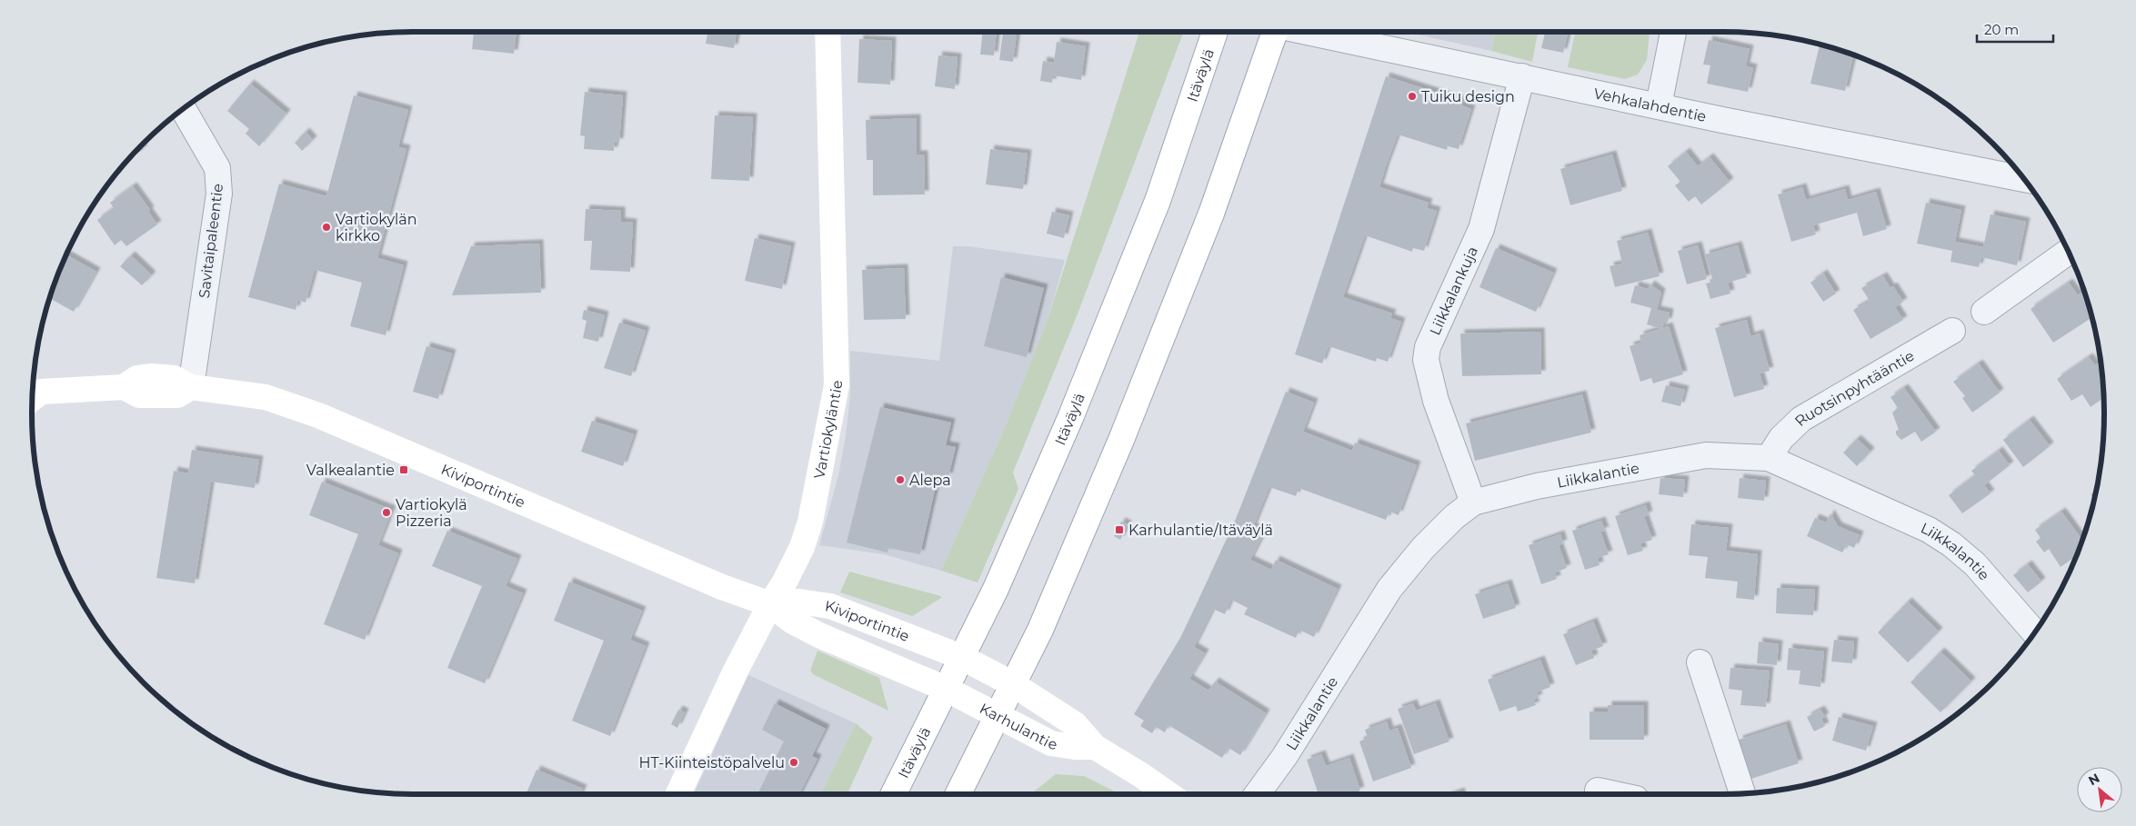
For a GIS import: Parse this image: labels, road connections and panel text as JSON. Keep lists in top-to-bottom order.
{
  "streets": {
    "main road": [
      "Itäväylä",
      "Vartiokyläntie",
      "Kiviportintie",
      "Karhulantie"
    ],
    "street": [
      "Vehkalahdentie",
      "Savitaipaleentie",
      "Liikkalankuja",
      "Ruotsinpyhtääntie",
      "Liikkalantie"
    ]
  },
  "crossings": [
    ["Itäväylä", "Kiviportintie"],
    ["Itäväylä", "Karhulantie"],
    ["Vehkalahdentie", "Liikkalankuja"],
    ["Savitaipaleentie", "Kiviportintie"],
    ["Liikkalankuja", "Liikkalantie"],
    ["Ruotsinpyhtääntie", "Liikkalantie"],
    ["Vartiokyläntie", "Kiviportintie"],
    ["Kiviportintie", "Karhulantie"]
  ],
  "places": {
    "other": [
      "Tuiku design",
      "Vartiokylän kirkko",
      "Alepa",
      "Vartiokylä Pizzeria",
      "HT-Kiinteistöpalvelu"
    ],
    "transit": ["Valkealantie", "Karhulantie/Itäväylä"]
  },
  "scale_bar": "20 m",
  "north": "top left"
}
